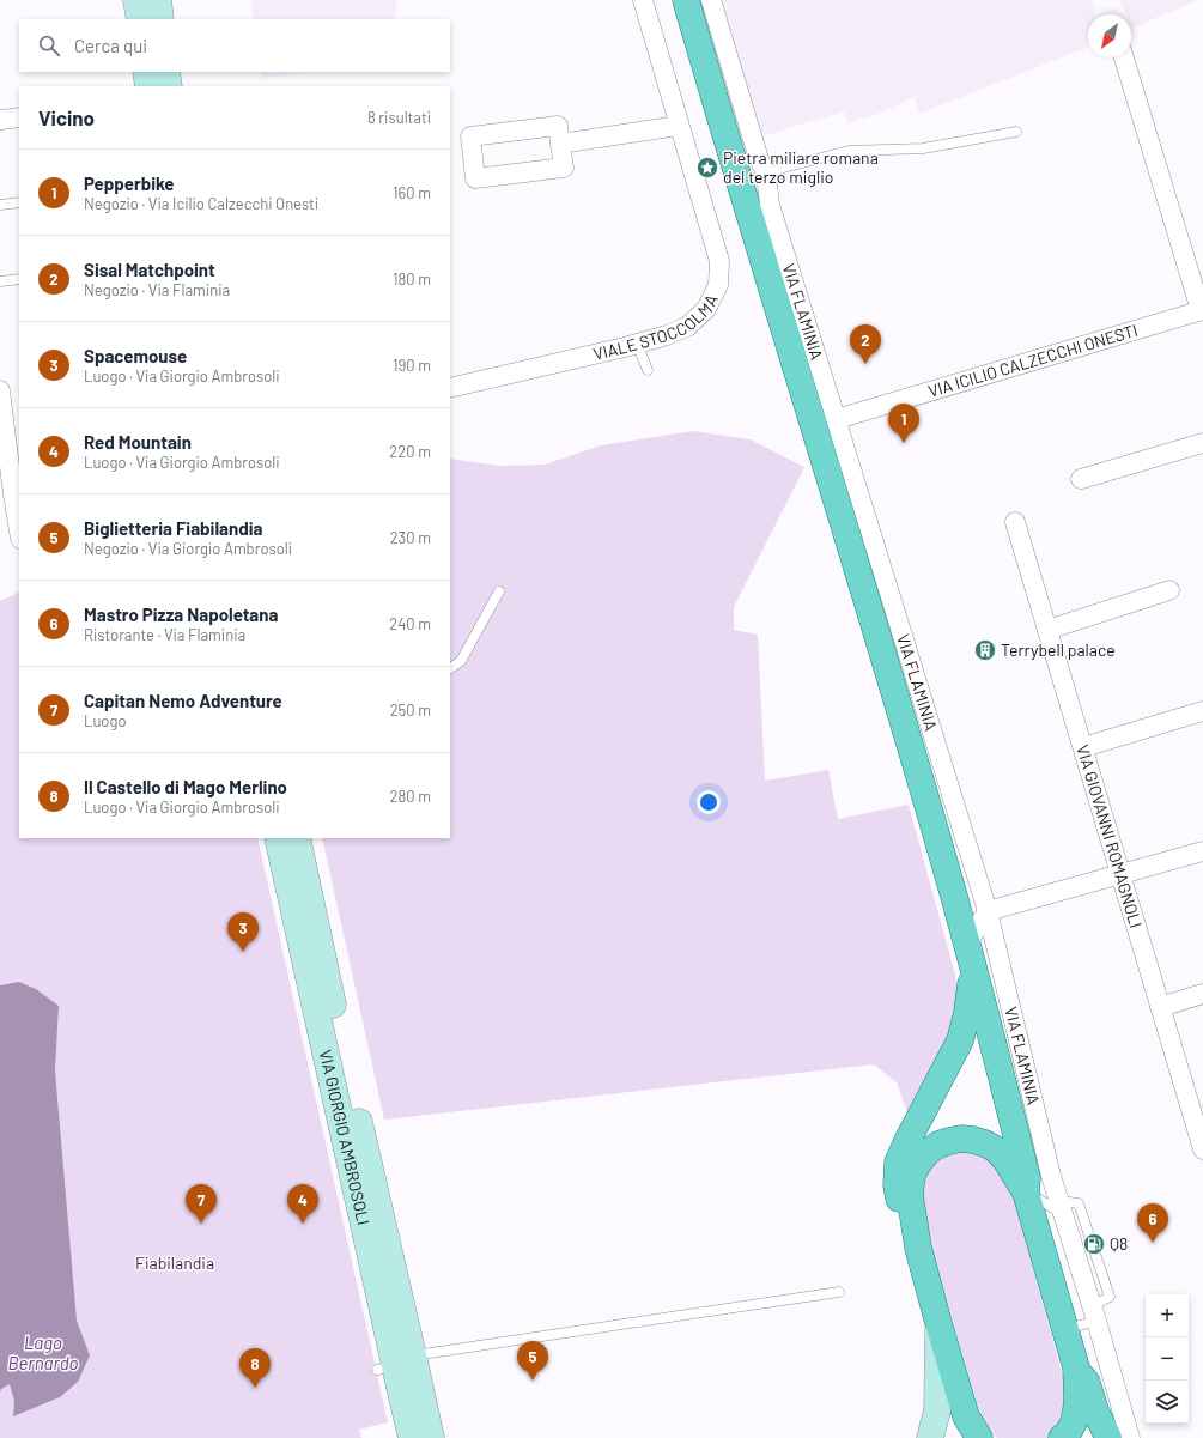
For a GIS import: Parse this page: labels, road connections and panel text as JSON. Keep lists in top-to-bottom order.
{
  "streets": {
    "main road": ["VIA FLAMINIA", "VIA GIORGIO AMBROSOLI"],
    "street": ["VIALE STOCCOLMA", "VIA ICILIO CALZECCHI ONESTI", "VIA GIOVANNI ROMAGNOLI"]
  },
  "crossings": [
    ["VIA FLAMINIA", "VIA ICILIO CALZECCHI ONESTI"]
  ],
  "water": ["Lago Bernardo"],
  "parks": ["Fiabilandia"],
  "places": {
    "place": ["Pietra miliare romana del terzo miglio"],
    "building": ["Terrybell palace"],
    "fuel station": ["Q8"]
  },
  "north": "bottom left",
  "page": {
    "search": "Cerca qui",
    "heading": ["Vicino", "8 risultati"],
    "list": [
      {
        "mark": "1",
        "name": "Pepperbike",
        "note": "Negozio · Via Icilio Calzecchi Onesti",
        "value": "160 m"
      },
      {
        "mark": "2",
        "name": "Sisal Matchpoint",
        "note": "Negozio · Via Flaminia",
        "value": "180 m"
      },
      {
        "mark": "3",
        "name": "Spacemouse",
        "note": "Luogo · Via Giorgio Ambrosoli",
        "value": "190 m"
      },
      {
        "mark": "4",
        "name": "Red Mountain",
        "note": "Luogo · Via Giorgio Ambrosoli",
        "value": "220 m"
      },
      {
        "mark": "5",
        "name": "Biglietteria Fiabilandia",
        "note": "Negozio · Via Giorgio Ambrosoli",
        "value": "230 m"
      },
      {
        "mark": "6",
        "name": "Mastro Pizza Napoletana",
        "note": "Ristorante · Via Flaminia",
        "value": "240 m"
      },
      {
        "mark": "7",
        "name": "Capitan Nemo Adventure",
        "note": "Luogo",
        "value": "250 m"
      },
      {
        "mark": "8",
        "name": "Il Castello di Mago Merlino",
        "note": "Luogo · Via Giorgio Ambrosoli",
        "value": "280 m"
      }
    ],
    "pins": [
      "2",
      "1",
      "3",
      "4",
      "7",
      "6",
      "5",
      "8"
    ],
    "map_buttons": ["+", "−"]
  }
}
